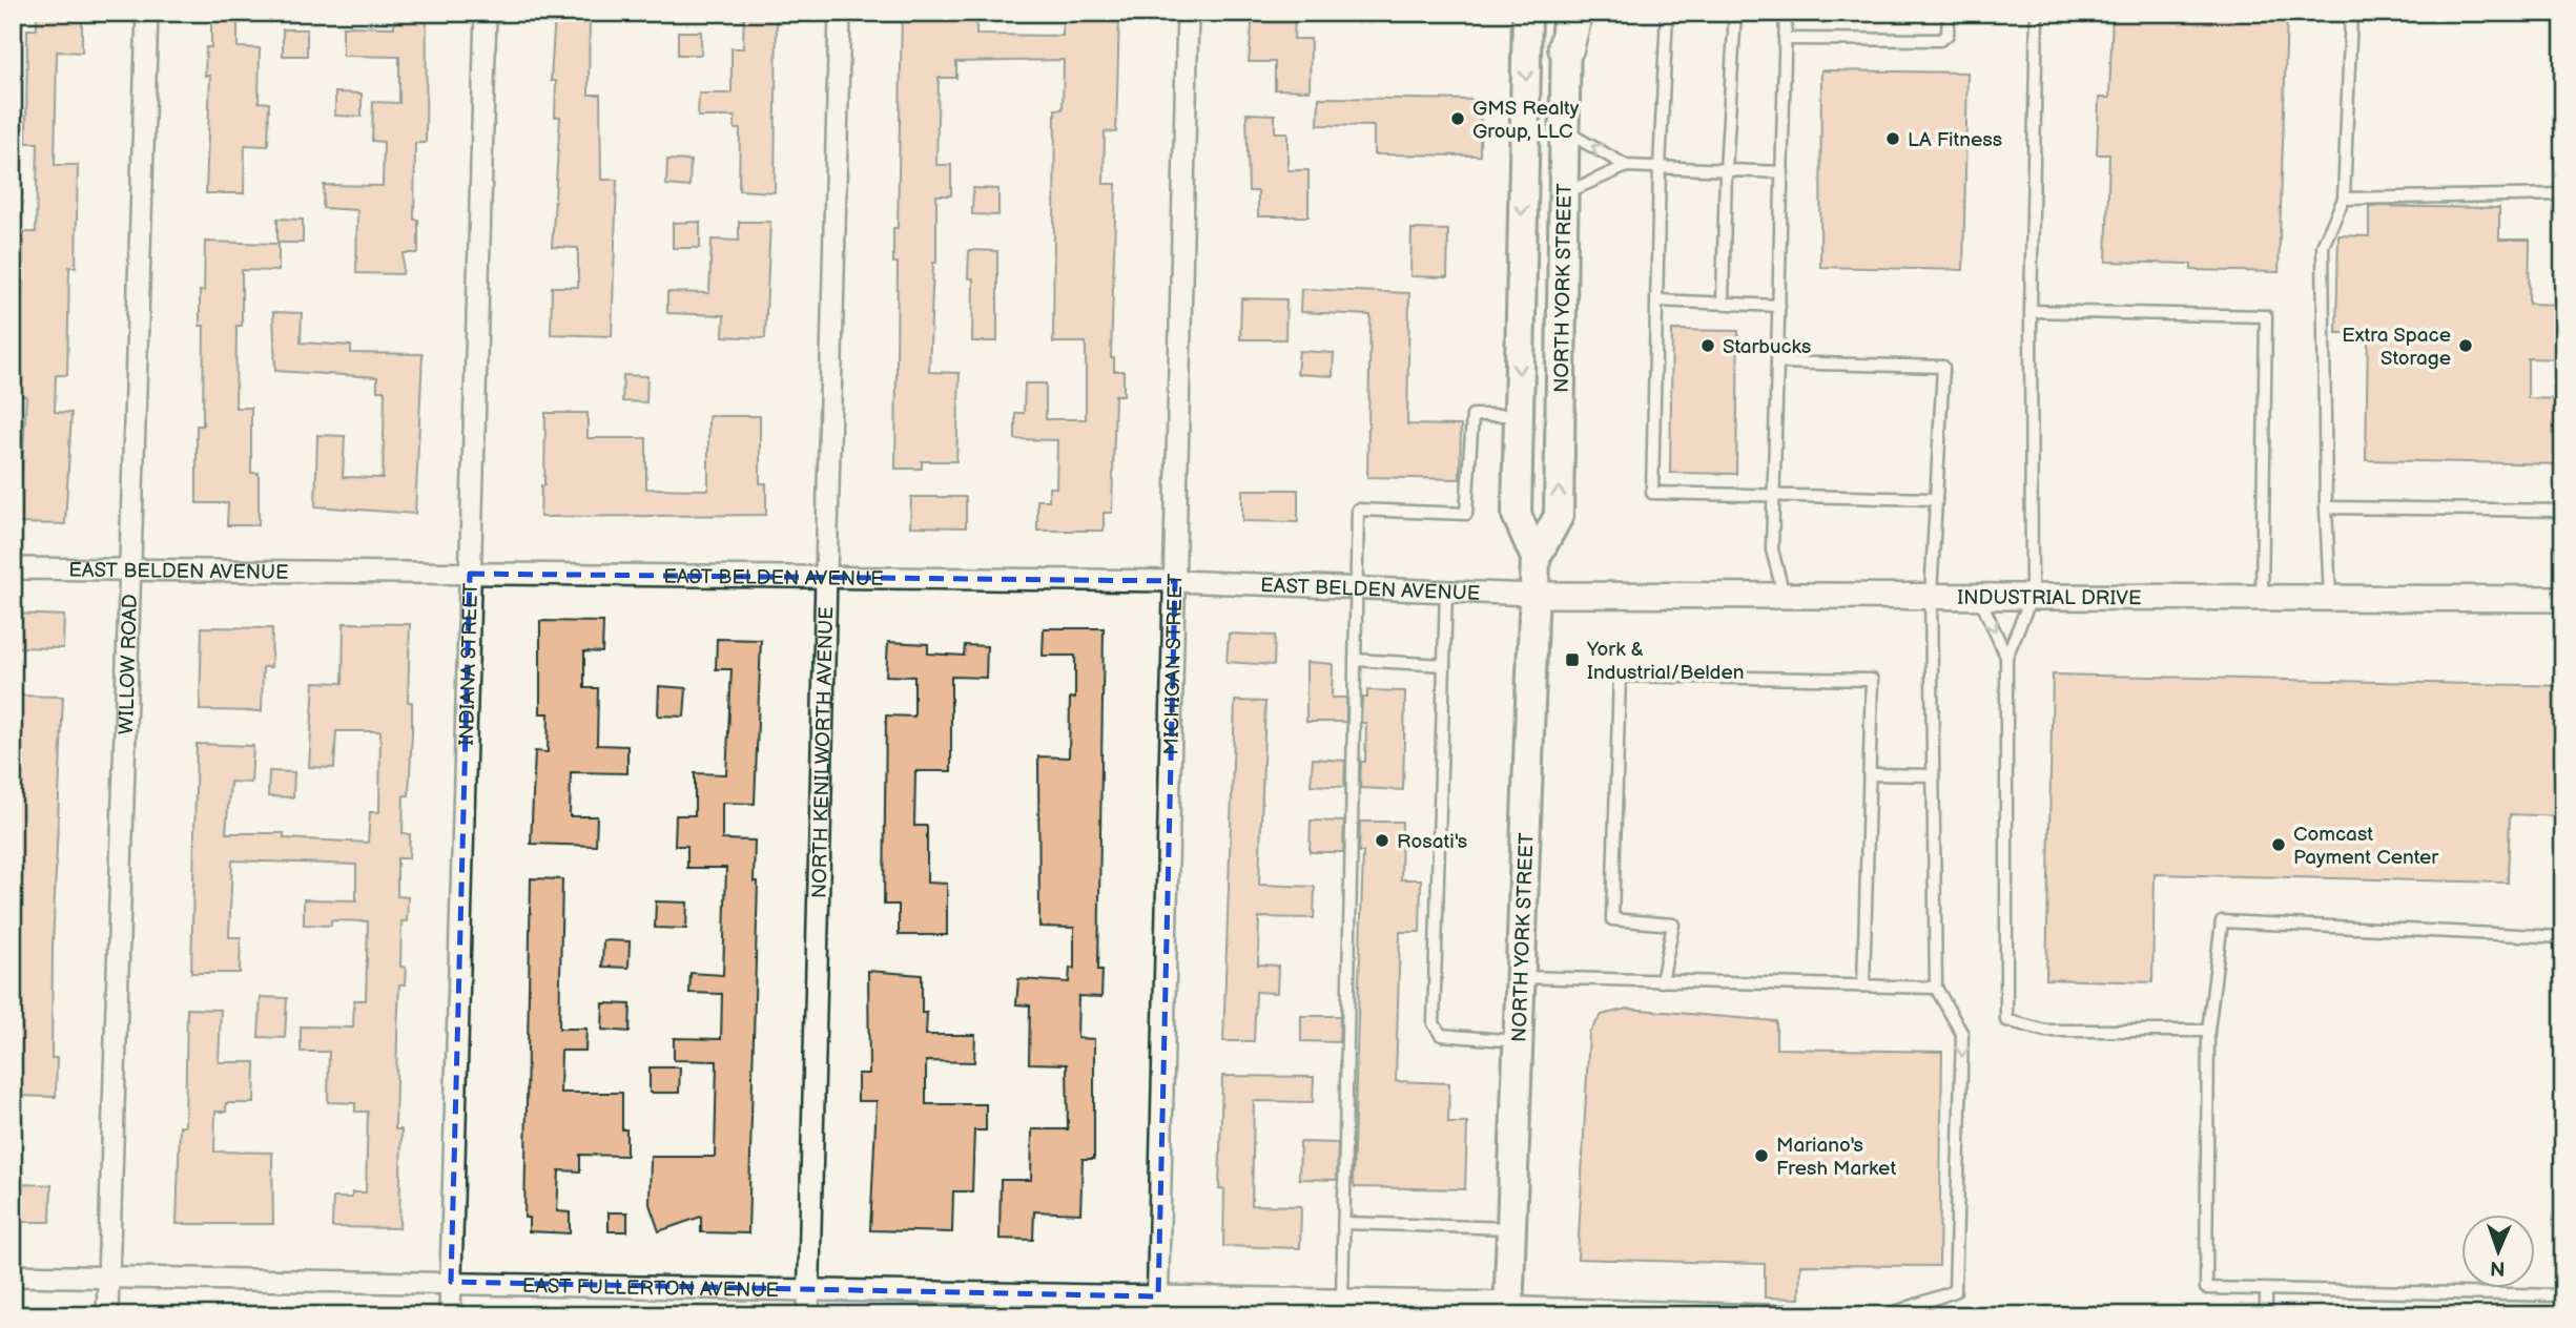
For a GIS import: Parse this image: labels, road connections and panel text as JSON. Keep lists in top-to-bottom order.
{
  "streets": {
    "main road": ["NORTH YORK STREET"],
    "street": [
      "EAST BELDEN AVENUE",
      "INDUSTRIAL DRIVE",
      "WILLOW ROAD",
      "INDIANA STREET",
      "MICHIGAN STREET",
      "NORTH KENILWORTH AVENUE",
      "EAST FULLERTON AVENUE"
    ]
  },
  "crossings": [
    ["NORTH YORK STREET", "EAST BELDEN AVENUE"],
    ["NORTH YORK STREET", "INDUSTRIAL DRIVE"],
    ["NORTH YORK STREET", "EAST FULLERTON AVENUE"],
    ["EAST BELDEN AVENUE", "INDUSTRIAL DRIVE"],
    ["EAST BELDEN AVENUE", "WILLOW ROAD"],
    ["EAST BELDEN AVENUE", "INDIANA STREET"],
    ["EAST BELDEN AVENUE", "MICHIGAN STREET"],
    ["EAST BELDEN AVENUE", "NORTH KENILWORTH AVENUE"],
    ["WILLOW ROAD", "EAST FULLERTON AVENUE"],
    ["INDIANA STREET", "EAST FULLERTON AVENUE"],
    ["MICHIGAN STREET", "EAST FULLERTON AVENUE"],
    ["NORTH KENILWORTH AVENUE", "EAST FULLERTON AVENUE"]
  ],
  "places": {
    "other": [
      "GMS Realty Group, LLC",
      "LA Fitness",
      "Starbucks",
      "Extra Space Storage",
      "Rosati's",
      "Comcast Payment Center",
      "Mariano's Fresh Market"
    ],
    "transit": ["York & Industrial/Belden"]
  },
  "north": "bottom"
}
